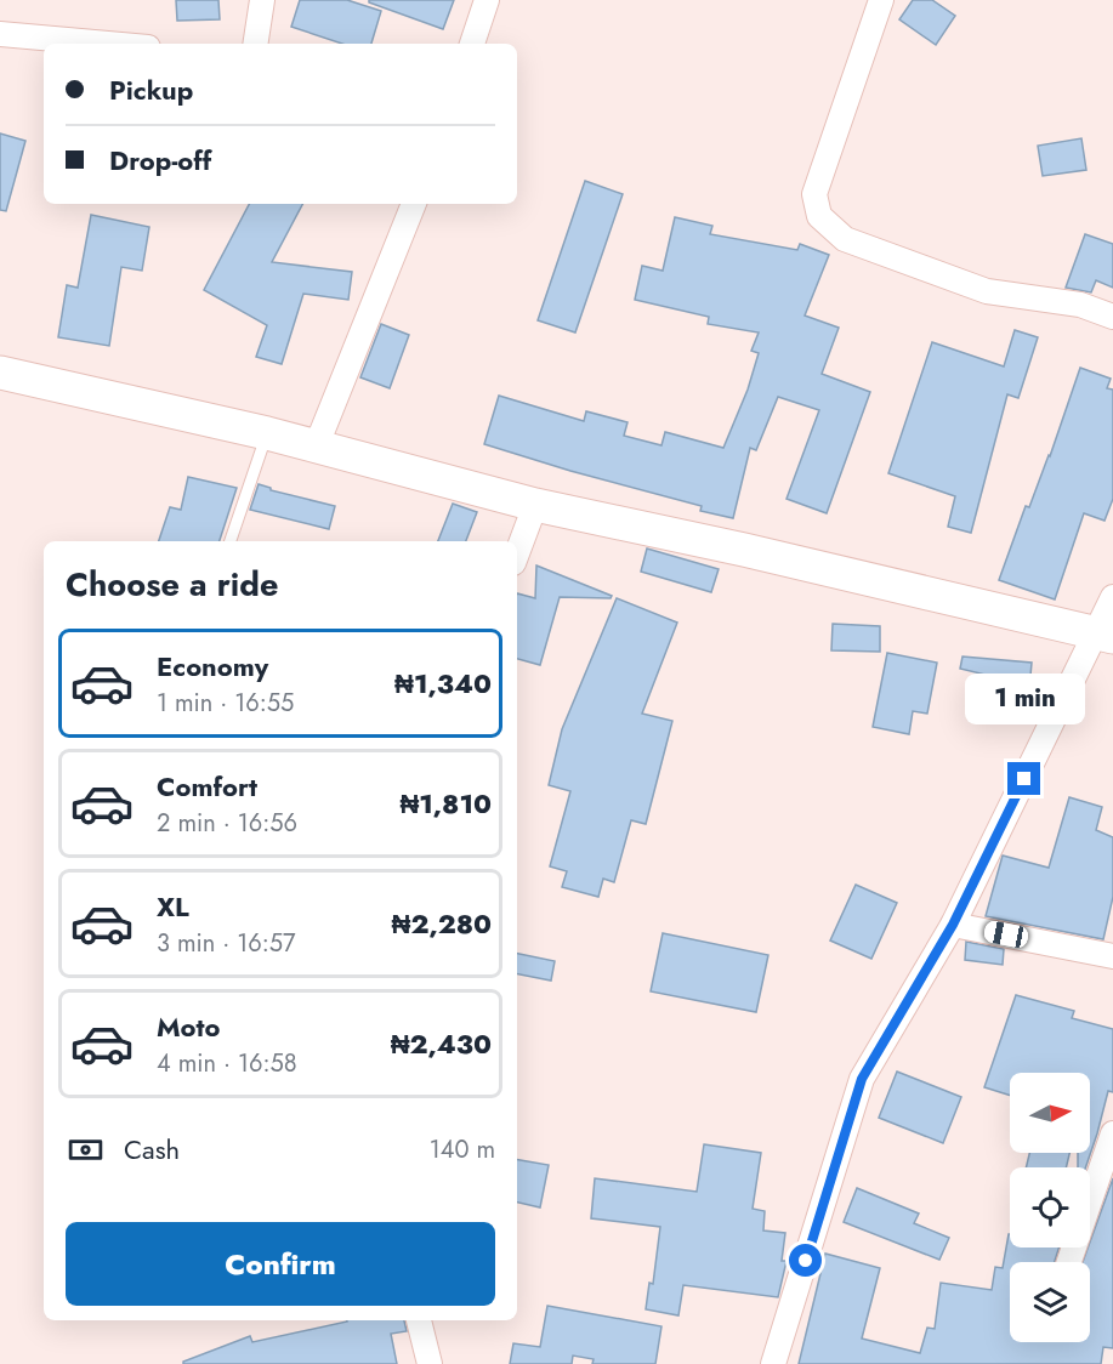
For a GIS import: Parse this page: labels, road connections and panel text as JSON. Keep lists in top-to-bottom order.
{
  "north": "right",
  "page": {
    "banner": ["Pickup", "Drop-off"],
    "heading": "Choose a ride",
    "list": [
      {
        "name": "Economy",
        "note": "1 min · 16:55",
        "value": "₦1,340"
      },
      {
        "name": "Comfort",
        "note": "2 min · 16:56",
        "value": "₦1,810"
      },
      {
        "name": "XL",
        "note": "3 min · 16:57",
        "value": "₦2,280"
      },
      {
        "name": "Moto",
        "note": "4 min · 16:58",
        "value": "₦2,430"
      }
    ],
    "bubble": "1 min",
    "pay": ["Cash", "140 m"],
    "buttons": "Confirm"
  }
}
